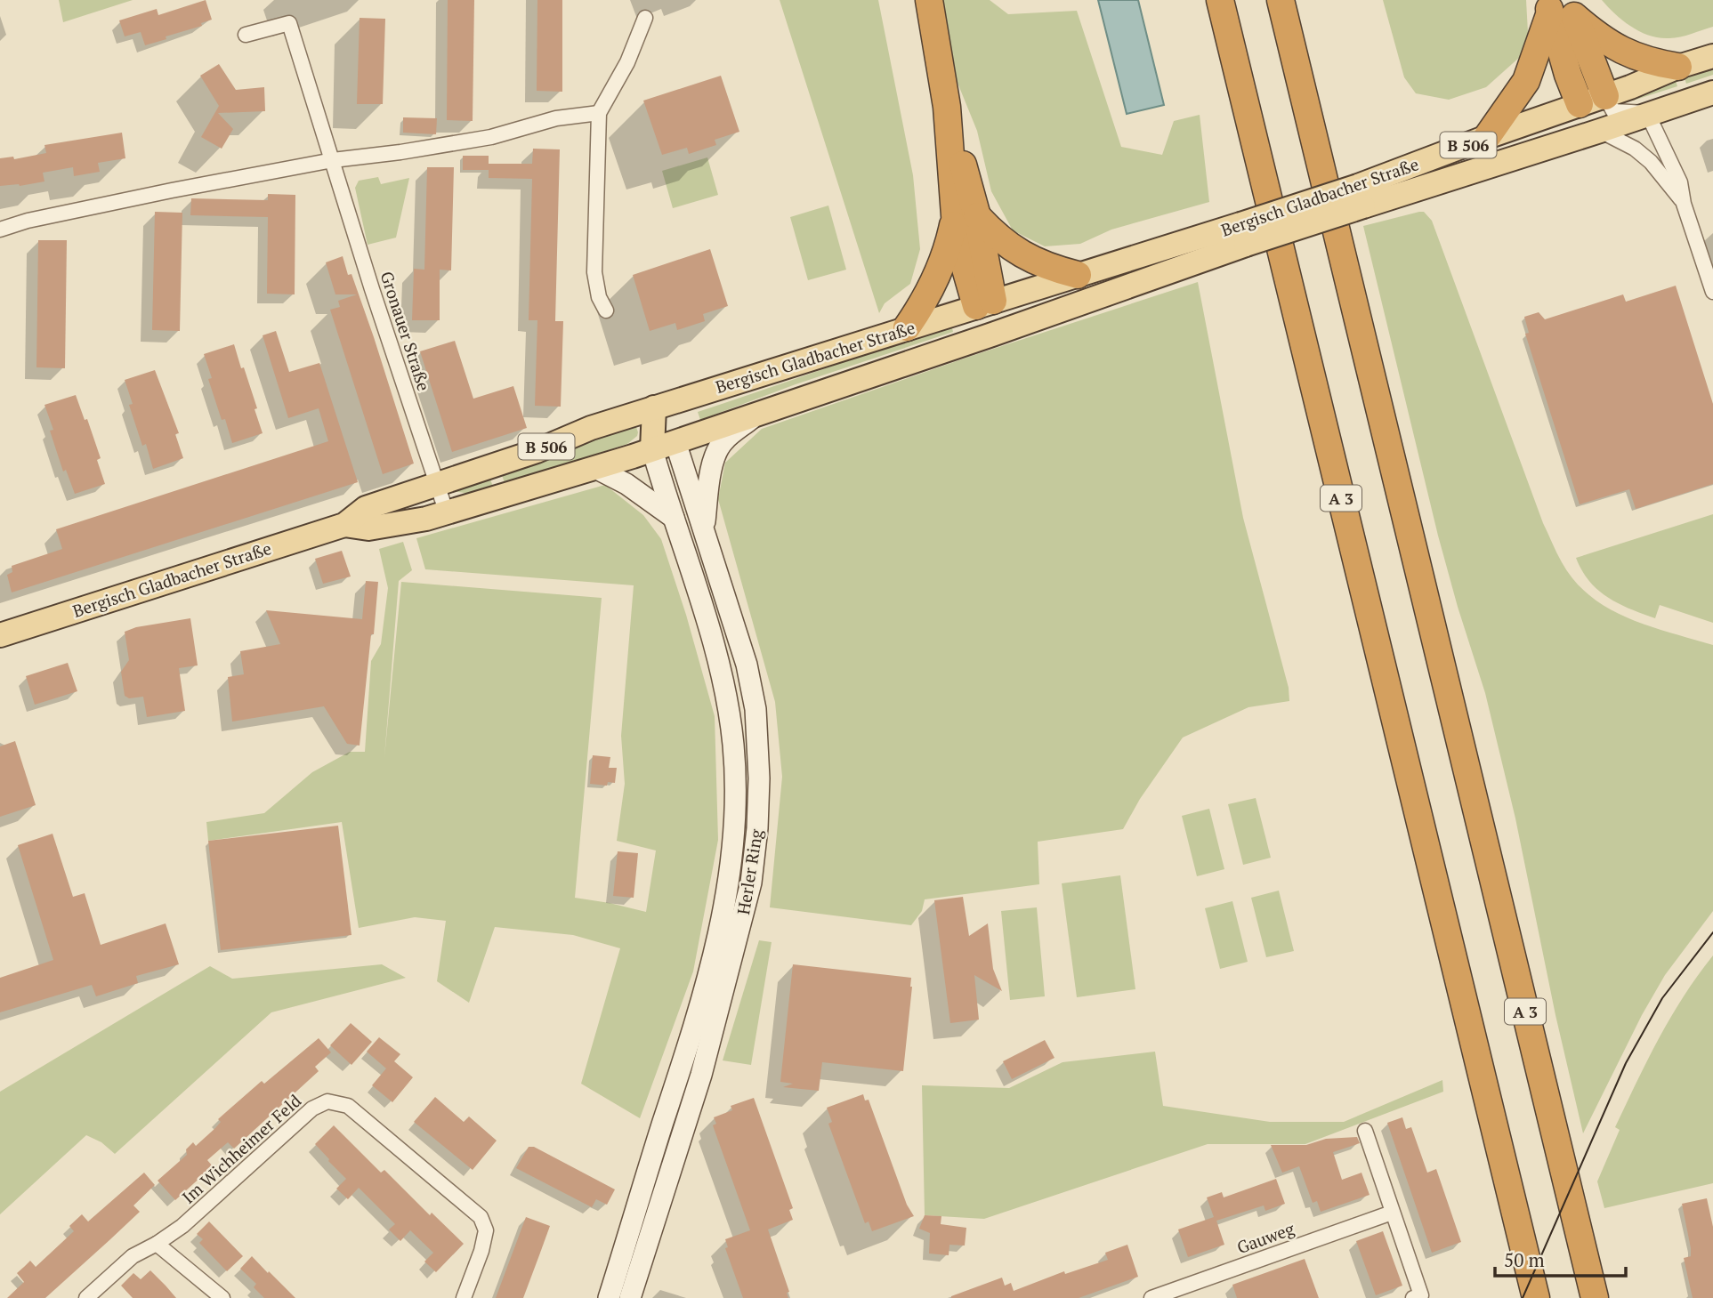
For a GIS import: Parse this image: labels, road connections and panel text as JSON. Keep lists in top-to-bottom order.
{
  "streets": {
    "highway": ["A 3"],
    "main road": ["B 506", "Bergisch Gladbacher Straße", "Herler Ring"],
    "street": ["Gronauer Straße", "Im Wichheimer Feld", "Gauweg"]
  },
  "crossings": [
    ["Bergisch Gladbacher Straße", "Gronauer Straße"],
    ["Bergisch Gladbacher Straße", "Herler Ring"]
  ],
  "scale_bar": "50 m"
}
